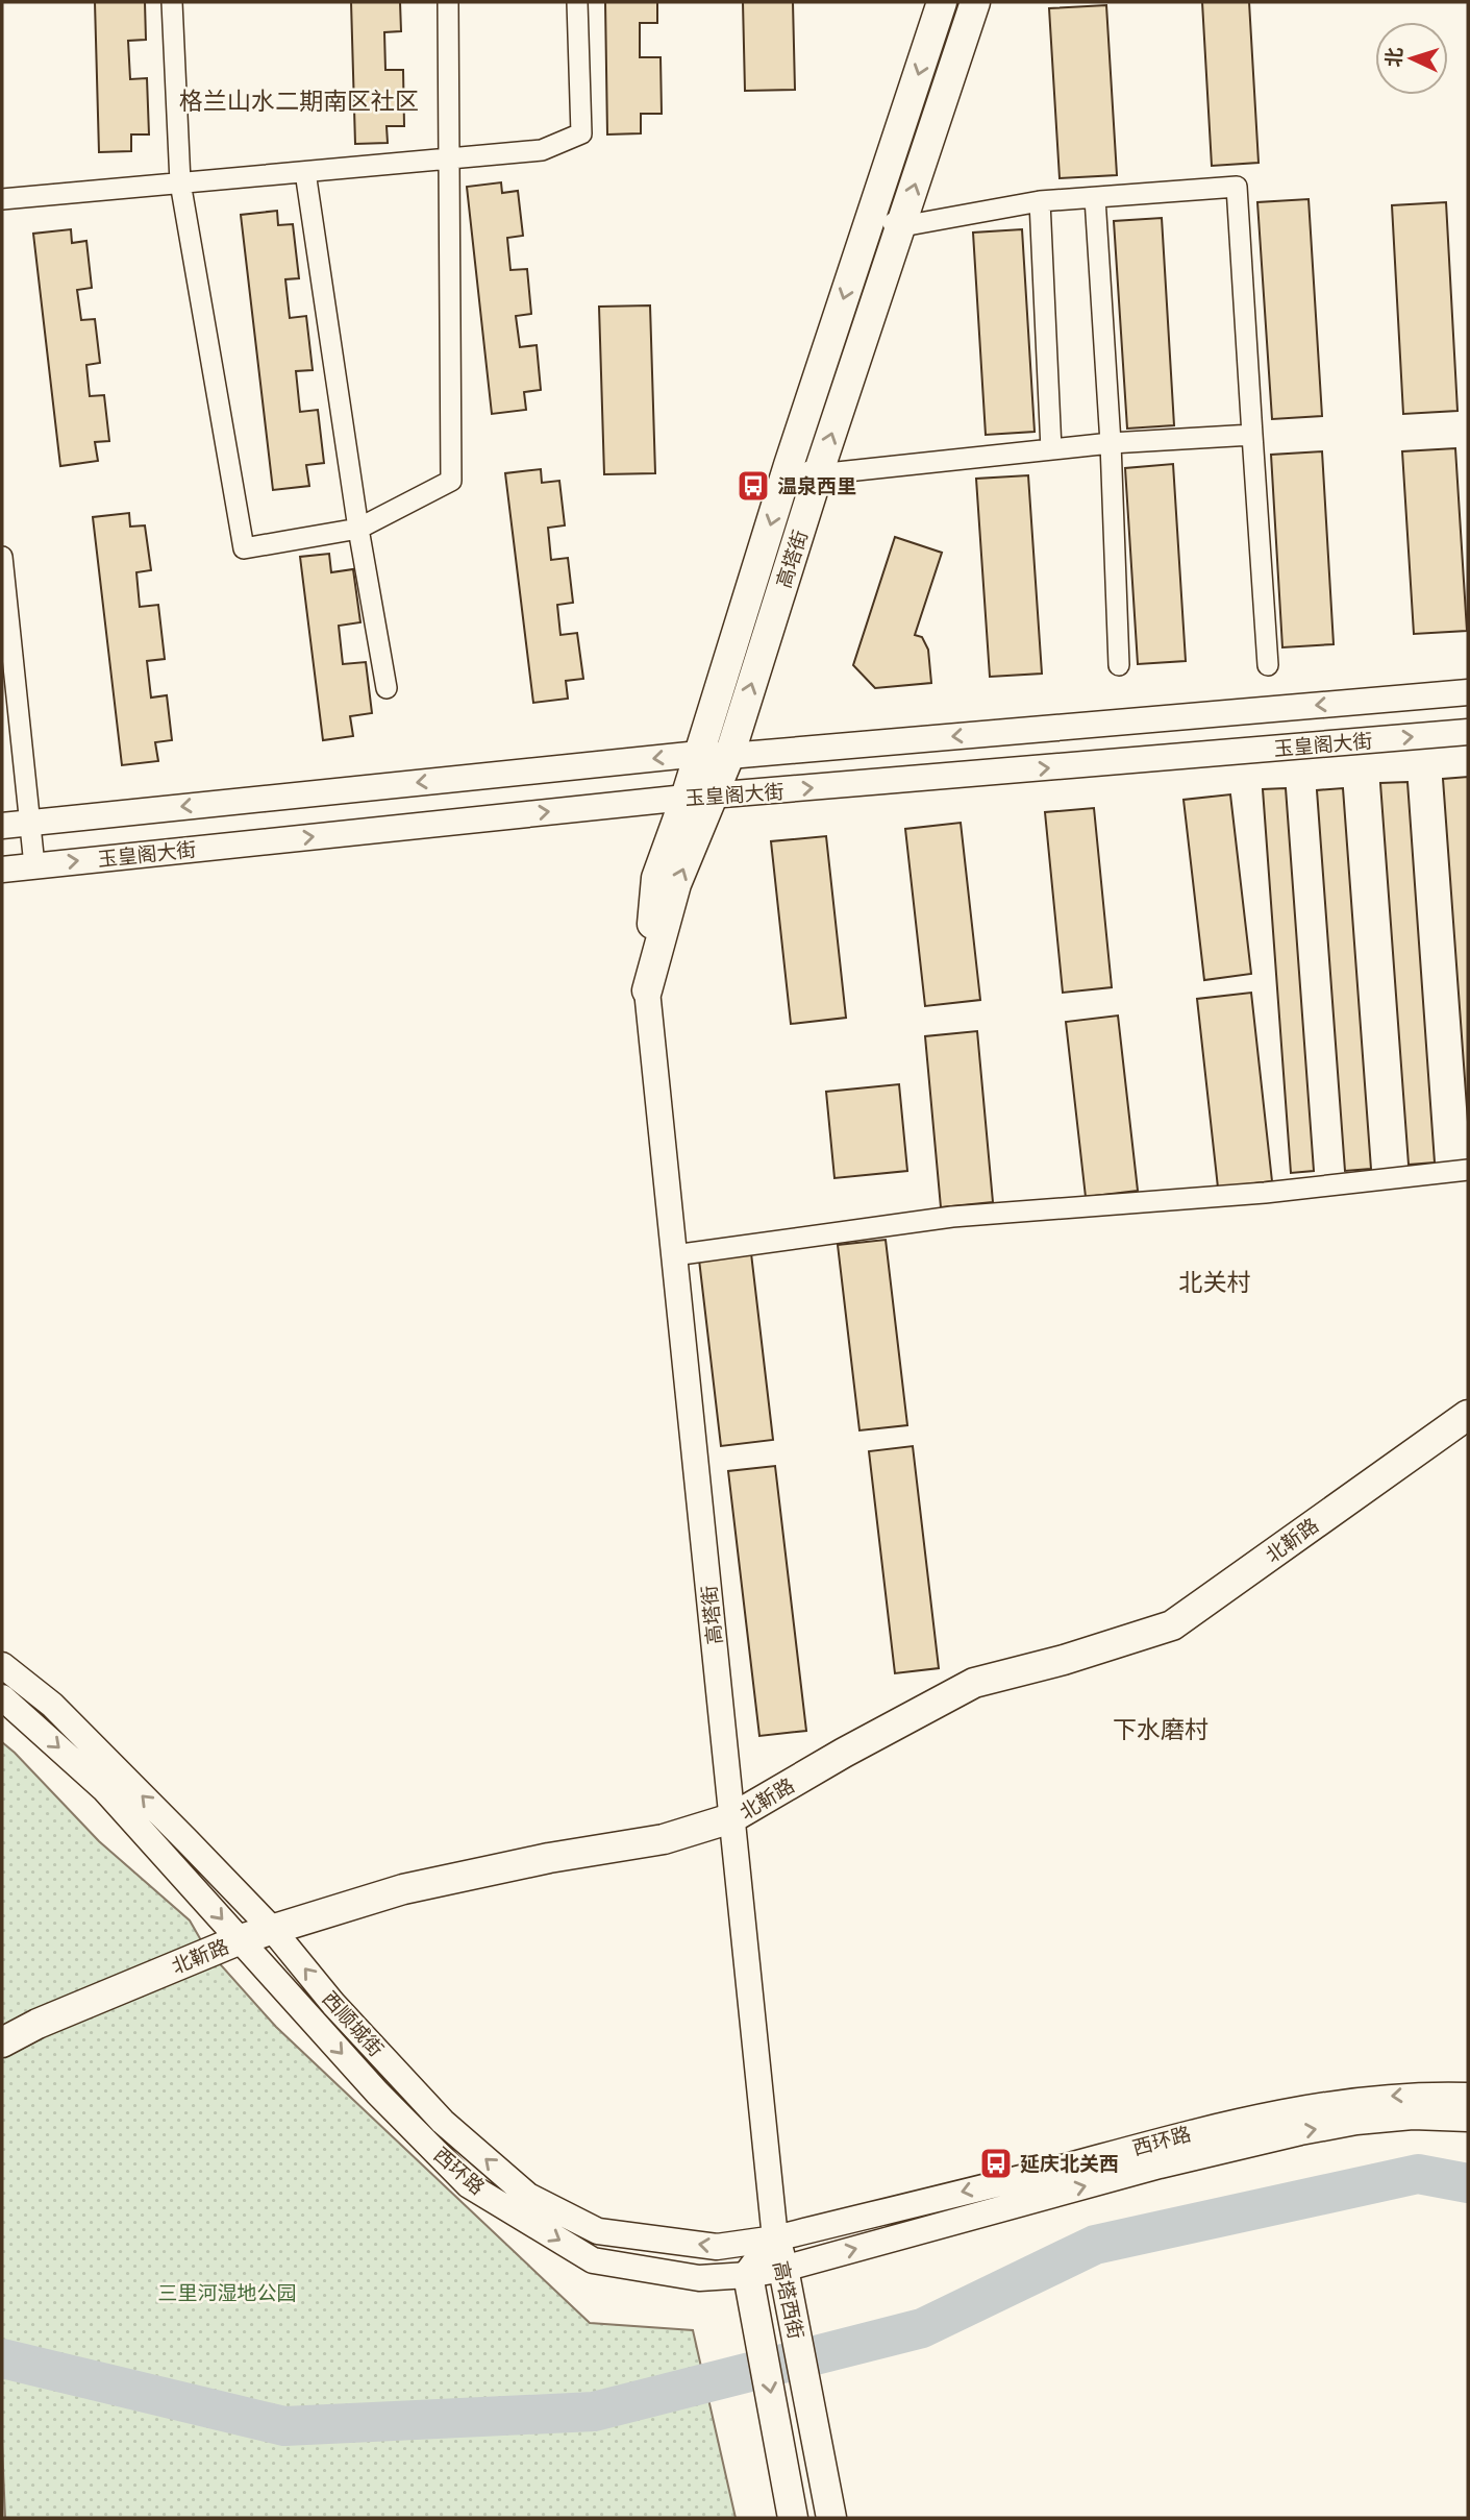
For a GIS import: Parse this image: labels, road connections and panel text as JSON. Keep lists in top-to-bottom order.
{
  "streets": {
    "main road": ["高塔街", "北靳路", "高塔西街"],
    "street": ["玉皇阁大街", "西顺城街", "西环路"]
  },
  "crossings": [
    ["高塔街", "玉皇阁大街"],
    ["高塔街", "北靳路"],
    ["高塔街", "西顺城街"],
    ["高塔街", "西环路"],
    ["高塔街", "高塔西街"],
    ["北靳路", "西顺城街"],
    ["北靳路", "西环路"],
    ["西顺城街", "西环路"],
    ["西顺城街", "高塔西街"],
    ["西环路", "高塔西街"]
  ],
  "districts": ["格兰山水二期南区社区", "北关村", "下水磨村"],
  "parks": ["三里河湿地公园"],
  "places": {
    "bus stop": ["温泉西里", "延庆北关西"]
  },
  "north": "left"
}
